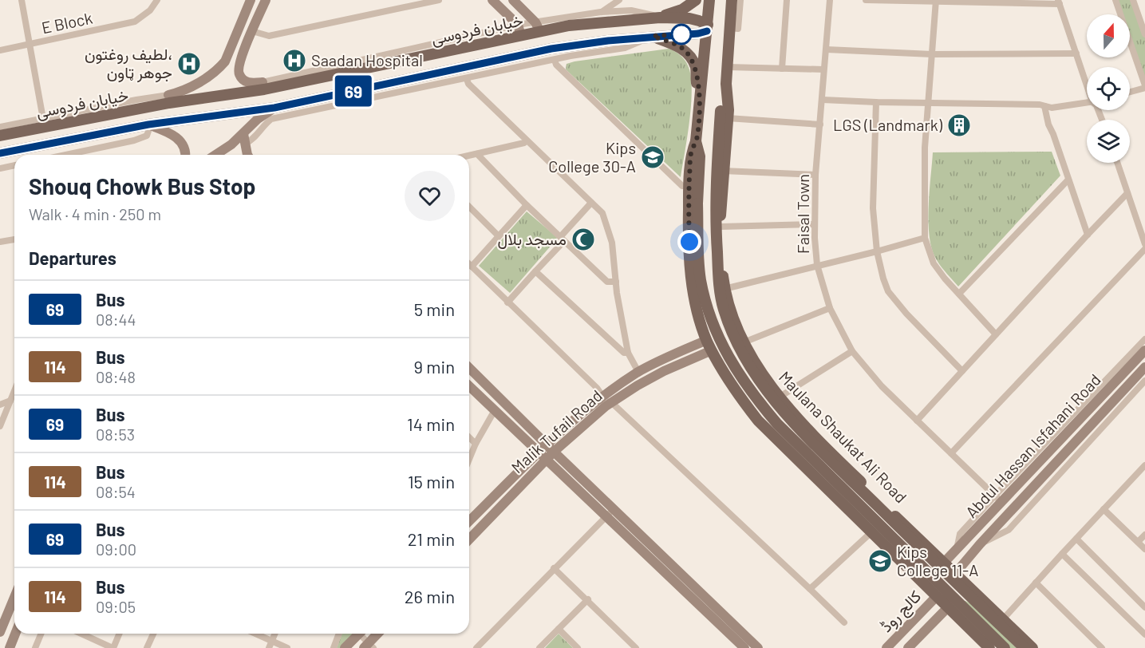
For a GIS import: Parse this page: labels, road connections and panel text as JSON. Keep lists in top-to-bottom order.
{
  "streets": {
    "main road": ["خیابان فردوسی", "Maulana Shaukat Ali Road"],
    "street": [
      "E Block",
      "Faisal Town",
      "Malik Tufail Road",
      "Abdul Hassan Isfahani Road",
      "کالج روڈ"
    ]
  },
  "crossings": [
    ["Faisal Town", "Abdul Hassan Isfahani Road"],
    ["Maulana Shaukat Ali Road", "Abdul Hassan Isfahani Road"]
  ],
  "places": {
    "hospital": ["Saadan Hospital", "لطیف روغتون، جوهر ټاون"],
    "building": ["LGS (Landmark)"],
    "school or university": ["Kips College 30-A", "Kips College 11-A"],
    "mosque": ["مسجد بلال"]
  },
  "lines": ["bus line 69"],
  "north": "top",
  "page": {
    "on_map": "69",
    "heading": [
      ["Shouq Chowk Bus Stop", "Walk · 4 min · 250 m"],
      "Departures"
    ],
    "list": [
      {
        "mark": "69",
        "name": "Bus",
        "note": "08:44",
        "value": "5 min"
      },
      {
        "mark": "114",
        "name": "Bus",
        "note": "08:48",
        "value": "9 min"
      },
      {
        "mark": "69",
        "name": "Bus",
        "note": "08:53",
        "value": "14 min"
      },
      {
        "mark": "114",
        "name": "Bus",
        "note": "08:54",
        "value": "15 min"
      },
      {
        "mark": "69",
        "name": "Bus",
        "note": "09:00",
        "value": "21 min"
      },
      {
        "mark": "114",
        "name": "Bus",
        "note": "09:05",
        "value": "26 min"
      }
    ]
  }
}
